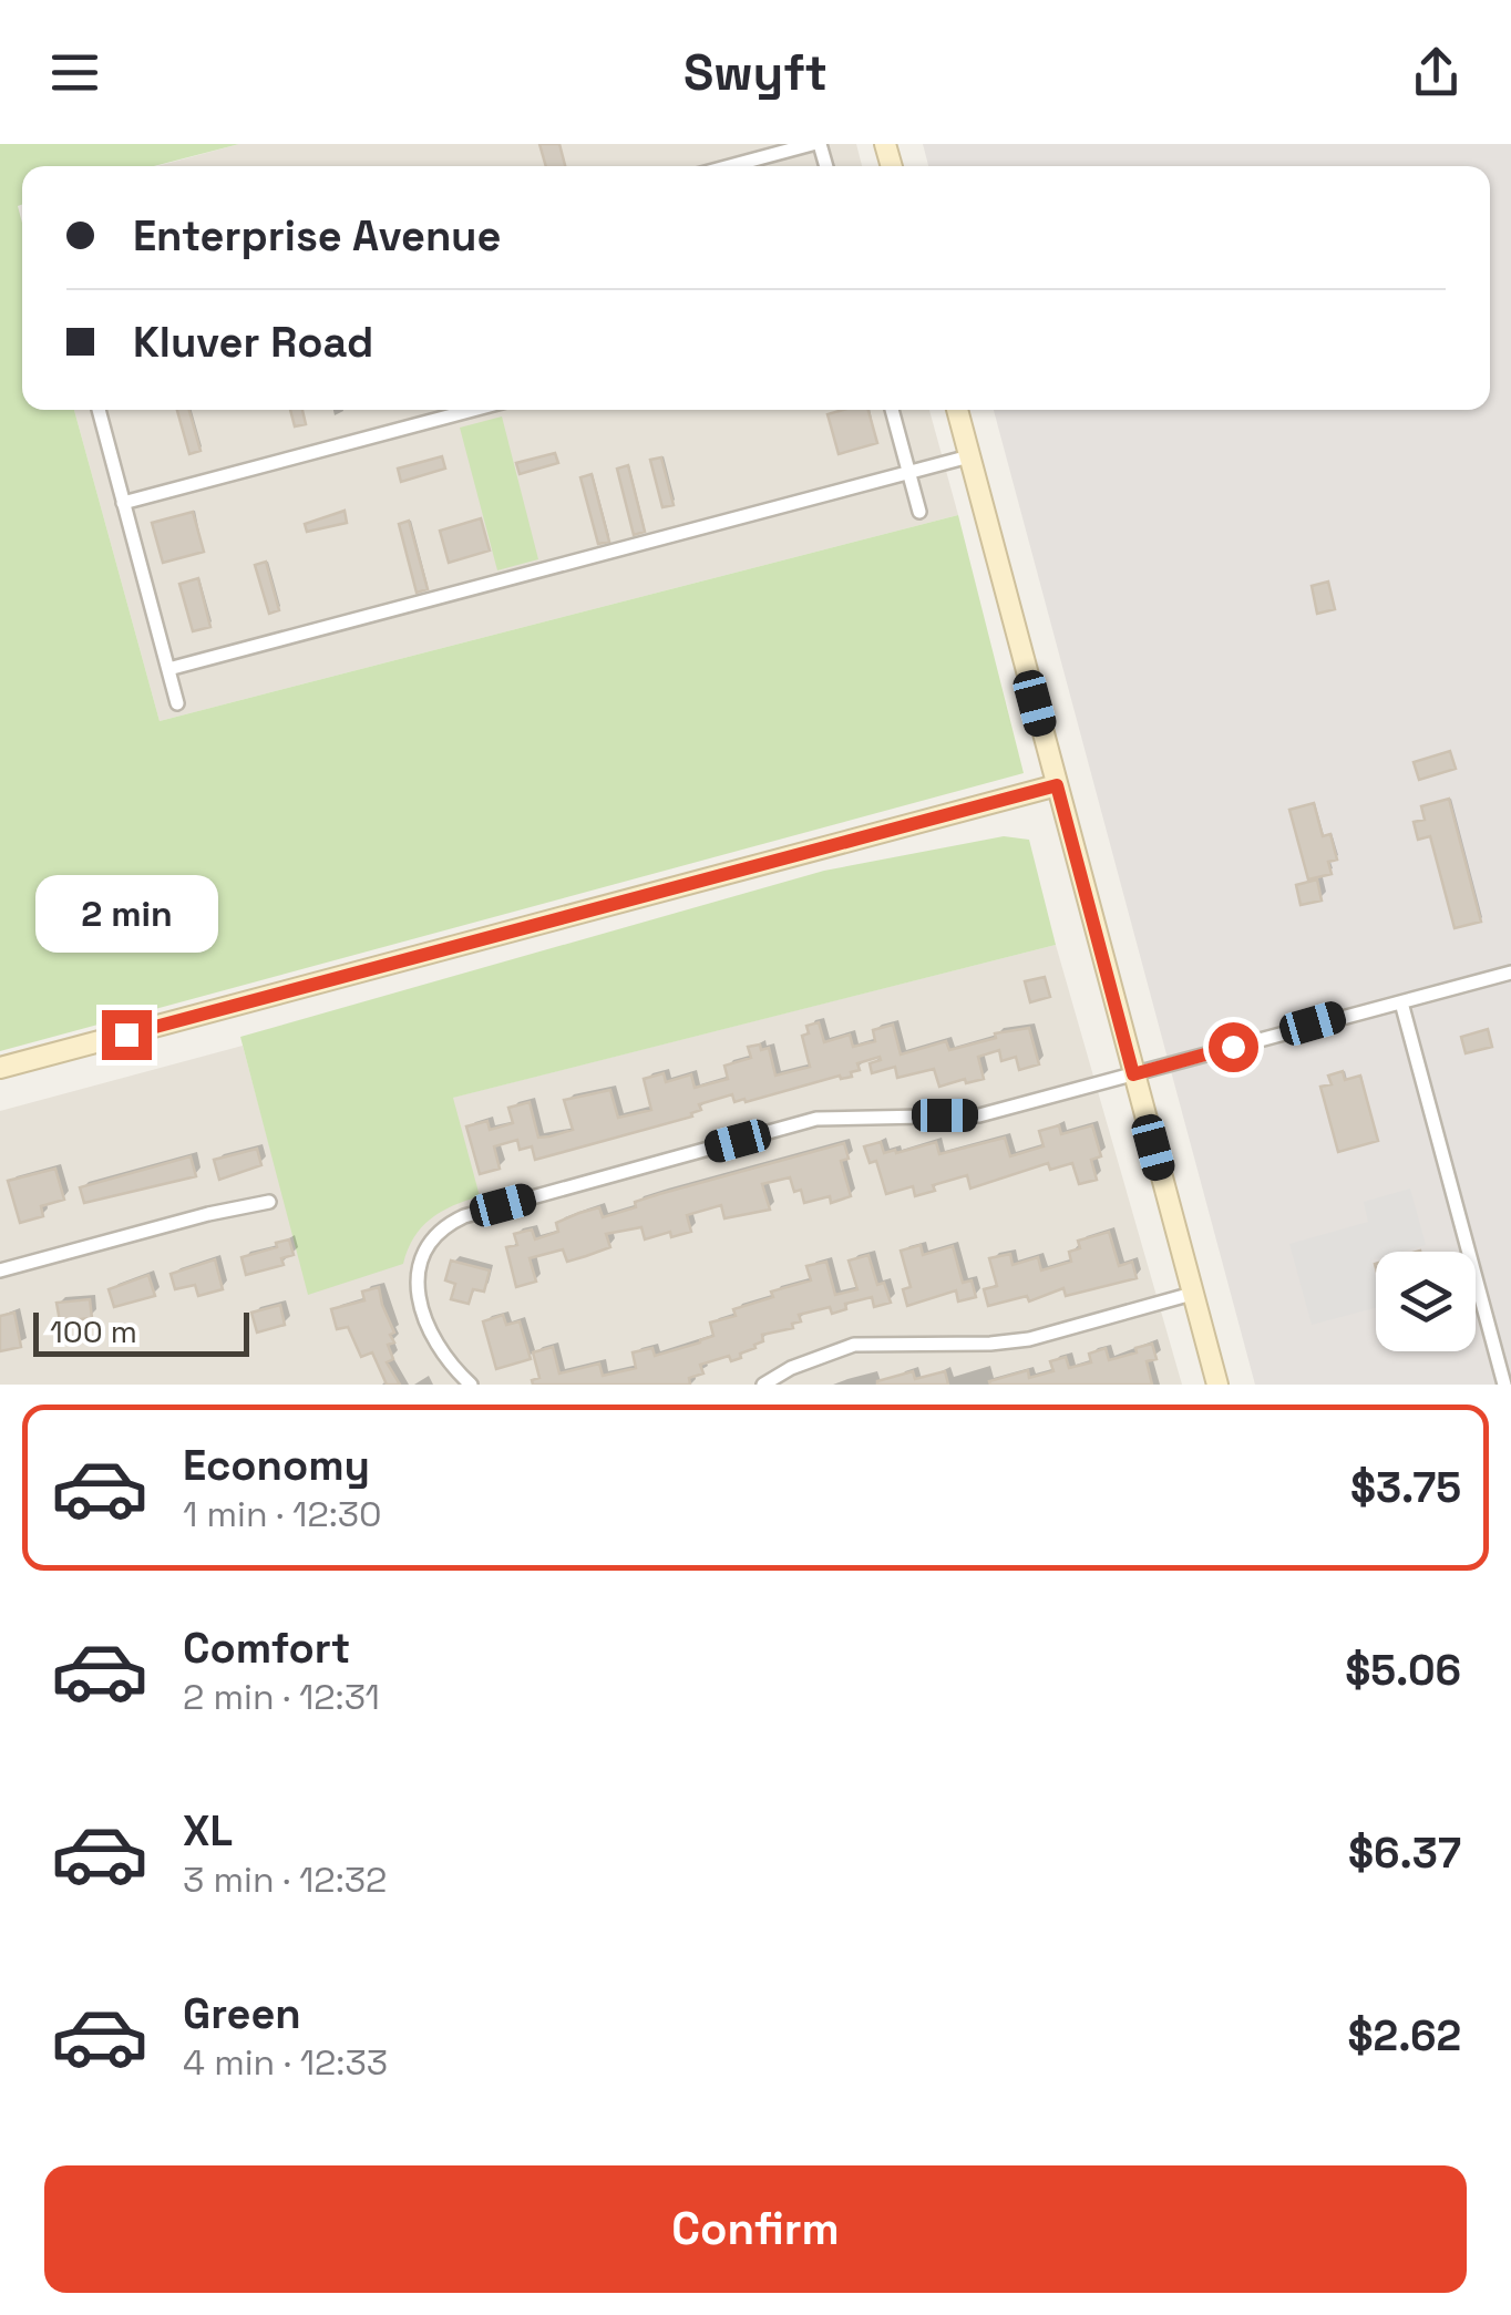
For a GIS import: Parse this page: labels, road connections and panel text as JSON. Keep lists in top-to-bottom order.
{
  "scale_bar": "100 m",
  "page": {
    "header": "Swyft",
    "banner": ["Enterprise Avenue", "Kluver Road"],
    "bubble": "2 min",
    "scale": "100 m",
    "list": [
      {
        "name": "Economy",
        "note": "1 min · 12:30",
        "value": "$3.75"
      },
      {
        "name": "Comfort",
        "note": "2 min · 12:31",
        "value": "$5.06"
      },
      {
        "name": "XL",
        "note": "3 min · 12:32",
        "value": "$6.37"
      },
      {
        "name": "Green",
        "note": "4 min · 12:33",
        "value": "$2.62"
      }
    ],
    "buttons": "Confirm"
  }
}
